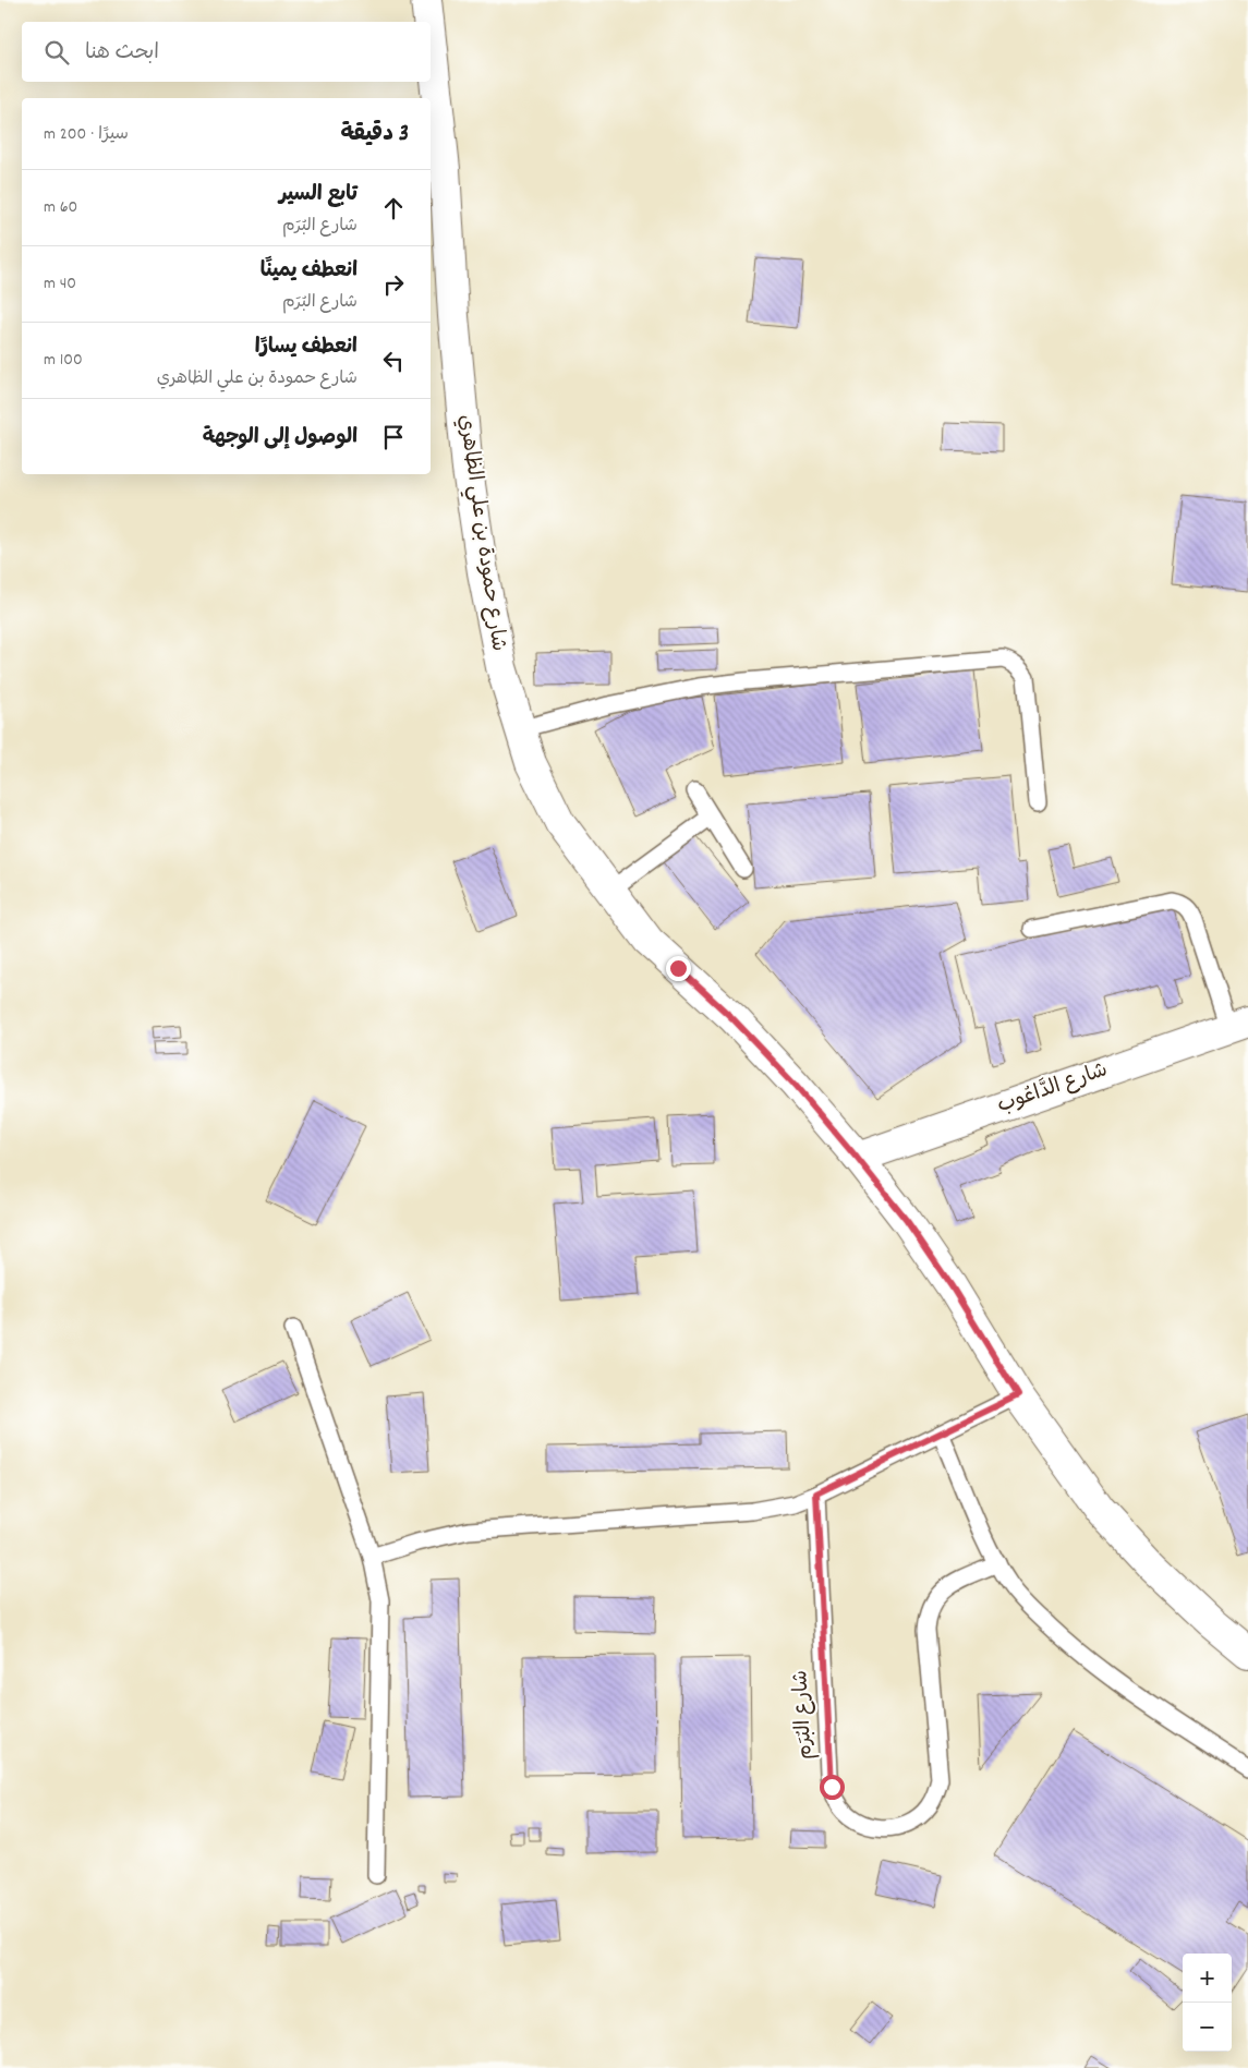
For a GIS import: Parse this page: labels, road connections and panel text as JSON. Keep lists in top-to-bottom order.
{
  "streets": {
    "street": ["شارع حمودة بن علي الظاهري", "شارع الدَّاعُوب"],
    "lane": ["شارع البُرَم"]
  },
  "crossings": [
    ["شارع حمودة بن علي الظاهري", "شارع الدَّاعُوب"]
  ],
  "page": {
    "search": "ابحث هنا",
    "heading": ["3 دقيقة", "سيرًا · 200 m"],
    "list": [
      ["تابع السير", "شارع البُرَم", "60 m"],
      ["انعطف يمينًا", "شارع البُرَم", "40 m"],
      ["انعطف يسارًا", "شارع حمودة بن علي الظاهري", "100 m"],
      "الوصول إلى الوجهة"
    ],
    "map_buttons": ["+", "−"]
  }
}
